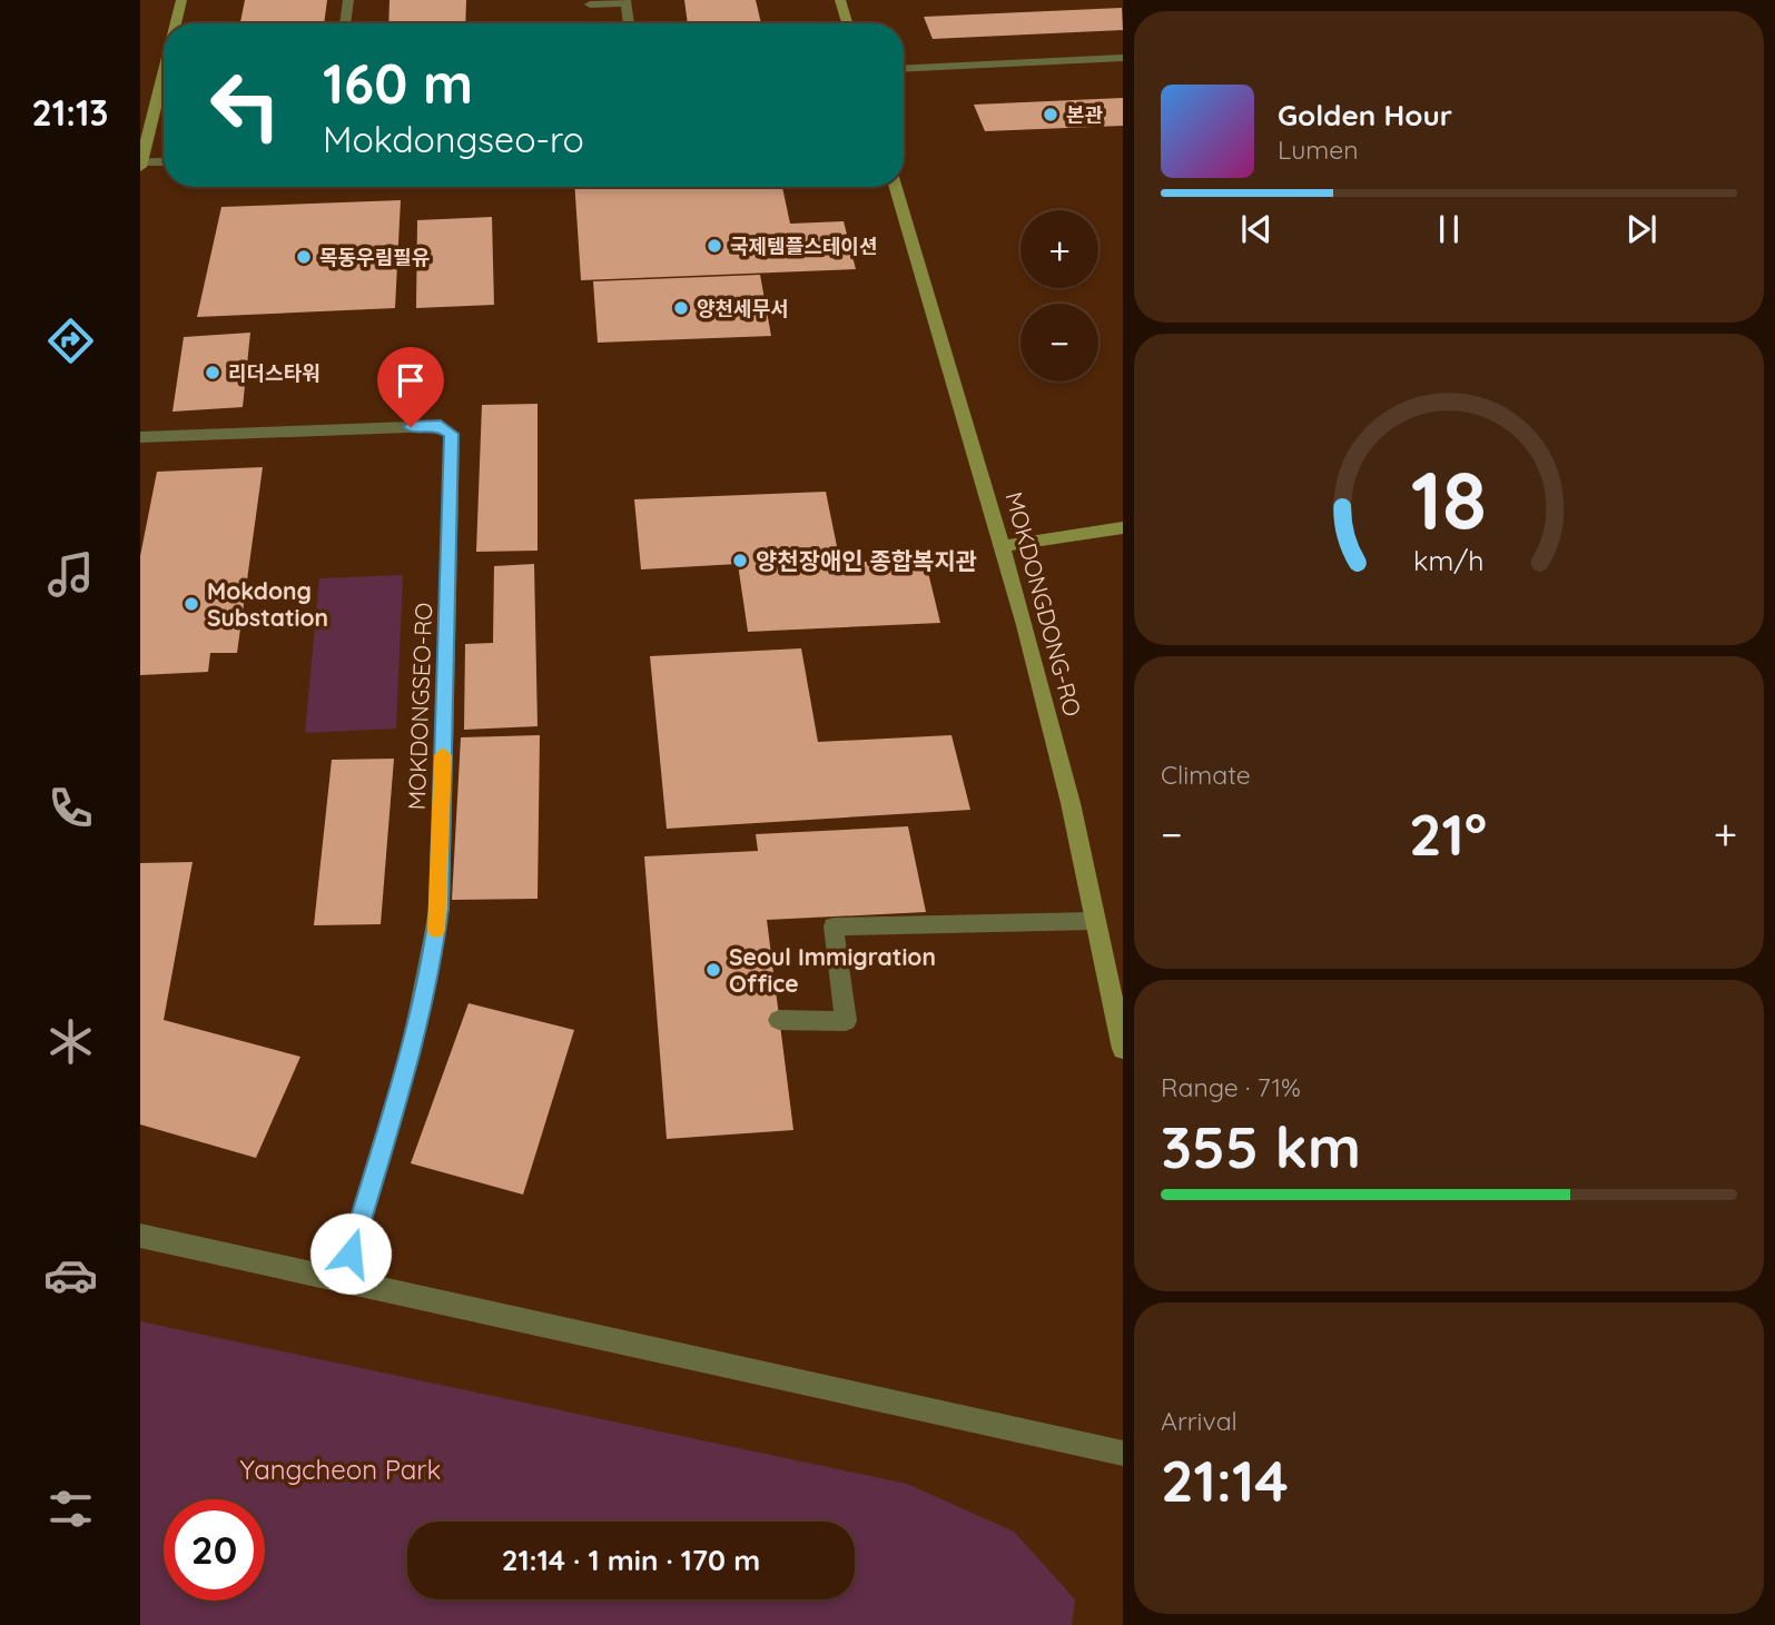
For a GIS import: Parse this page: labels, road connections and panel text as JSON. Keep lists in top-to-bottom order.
{
  "streets": {
    "main road": ["MOKDONGDONG-RO"],
    "street": ["MOKDONGSEO-RO"]
  },
  "parks": ["Yangcheon Park"],
  "places": [
    "본관",
    "국제템플스테이션",
    "목동우림필유",
    "양천세무서",
    "리더스타워",
    "양천장애인 종합복지관",
    "Mokdong Substation",
    "Seoul Immigration Office"
  ],
  "page": {
    "tabs": "21:13",
    "turn": ["160 m", "Mokdongseo-ro"],
    "song": ["Golden Hour", "Lumen"],
    "map_buttons": ["+", "−"],
    "tile": [
      "Climate",
      ["Range · 71%", "355 km"],
      ["Arrival", "21:14"]
    ],
    "heat": ["−", "21°", "+"],
    "limit": "20",
    "trip": "21:14 · 1 min · 170 m",
    "gauge": ["18", "km/h"]
  }
}
